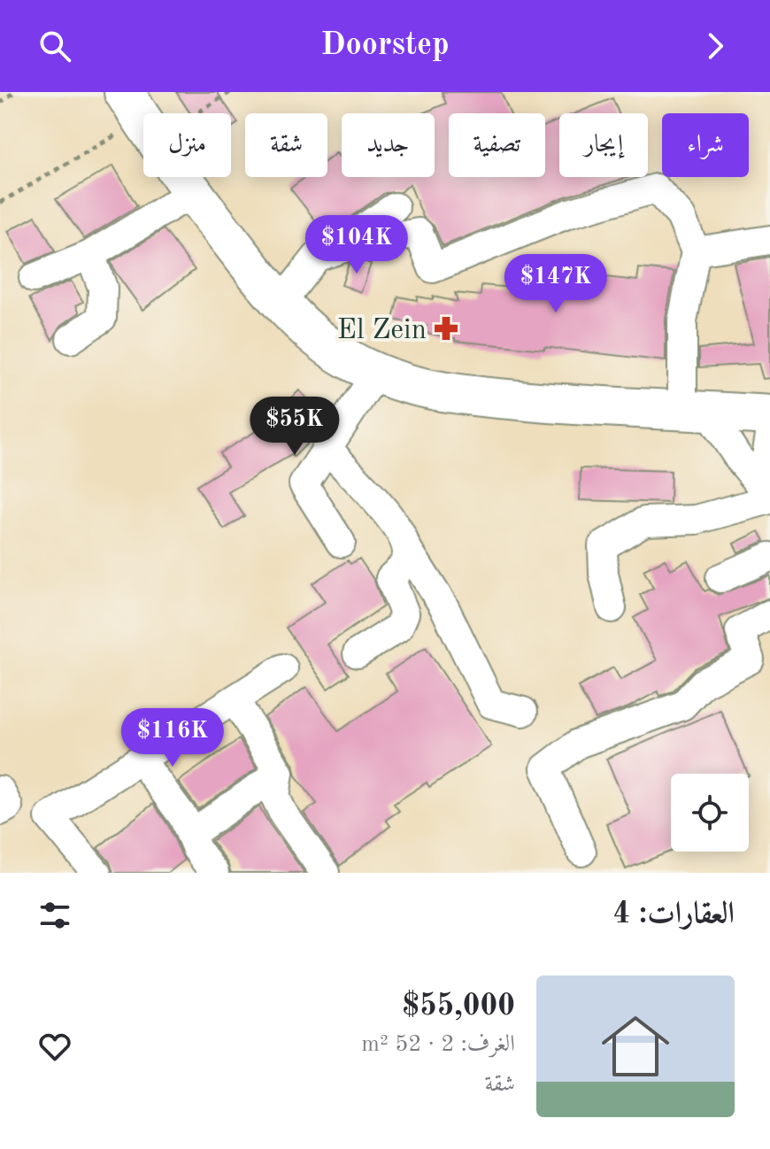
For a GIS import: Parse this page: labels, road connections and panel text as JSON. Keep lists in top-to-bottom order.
{
  "places": {
    "pharmacy": ["El Zein"]
  },
  "page": {
    "header": "Doorstep",
    "chip": [
      "شراء",
      "إيجار",
      "تصفية",
      "جديد",
      "شقة",
      "منزل"
    ],
    "price": [
      "$104K",
      "$147K",
      "$55K",
      "$116K"
    ],
    "heading": "العقارات: 4",
    "list": [
      {
        "name": "$55,000",
        "note": "الغرف: 2 · 52 m² · شقة"
      }
    ]
  }
}
